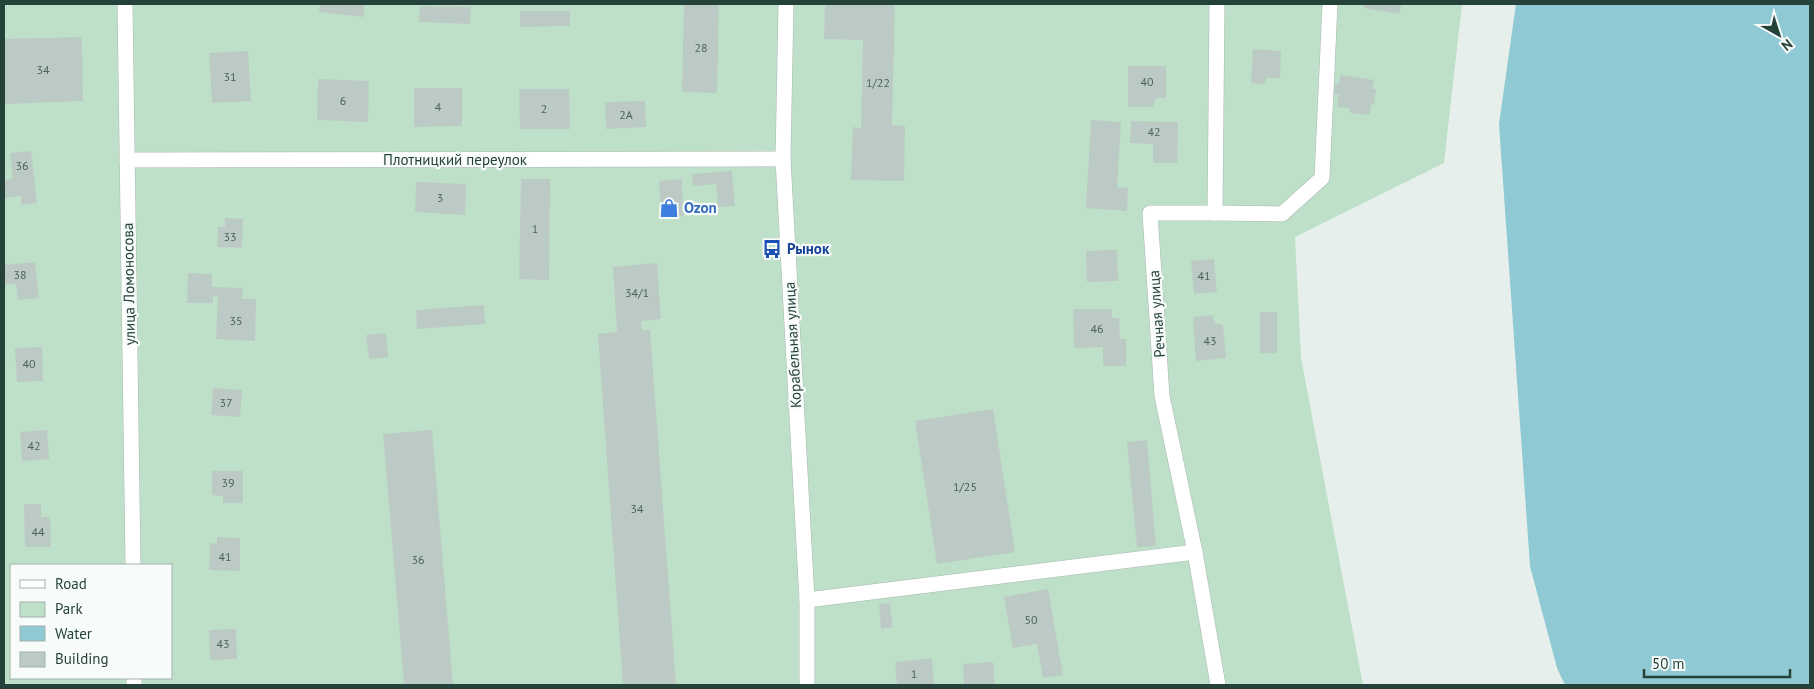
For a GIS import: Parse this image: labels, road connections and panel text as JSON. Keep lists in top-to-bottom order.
{
  "streets": {
    "street": [
      "Плотницкий переулок",
      "улица Ломоносова",
      "Речная улица",
      "Корабельная улица"
    ]
  },
  "crossings": [
    ["Плотницкий переулок", "улица Ломоносова"],
    ["Плотницкий переулок", "Корабельная улица"]
  ],
  "places": {
    "shop": ["Ozon"],
    "bus stop": ["Рынок"]
  },
  "house_numbers": [
    "28",
    "34",
    "31",
    "40",
    "1/22",
    "6",
    "4",
    "2",
    "2А",
    "42",
    "36",
    "3",
    "1",
    "33",
    "38",
    "41",
    "34/1",
    "35",
    "46",
    "43",
    "40",
    "37",
    "42",
    "39",
    "1/25",
    "34",
    "44",
    "41",
    "36",
    "50",
    "43",
    "1"
  ],
  "legend": [
    "Road",
    "Park",
    "Water",
    "Building"
  ],
  "scale_bar": "50 m",
  "north": "bottom right"
}
